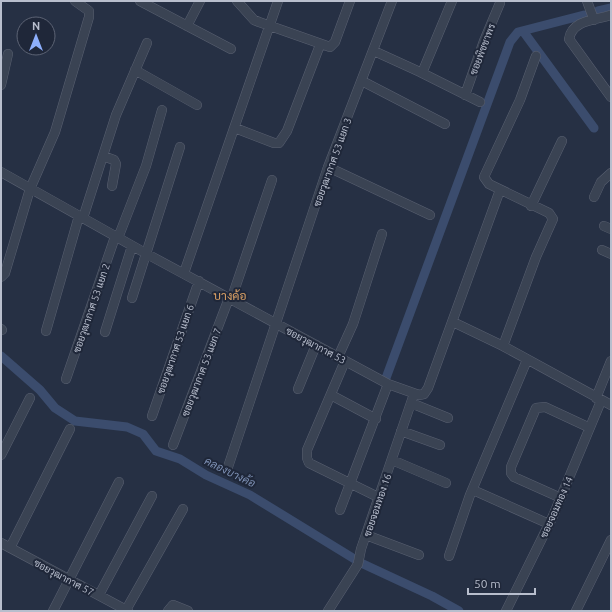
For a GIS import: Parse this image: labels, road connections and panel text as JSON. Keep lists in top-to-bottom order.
{
  "streets": {
    "street": [
      "ซอยพิชชาพร",
      "ซอยวุฒากาศ 53 แยก 3",
      "ซอยวุฒากาศ 53 แยก 2",
      "ซอยวุฒากาศ 53",
      "ซอยวุฒากาศ 53 แยก 6",
      "ซอยวุฒากาศ 53 แยก 7",
      "ซอยจอมทอง 16",
      "ซอยจอมทอง 14",
      "ซอยวุฒากาศ 57"
    ]
  },
  "crossings": [
    ["ซอยวุฒากาศ 53 แยก 3", "ซอยวุฒากาศ 53"],
    ["ซอยวุฒากาศ 53 แยก 2", "ซอยวุฒากาศ 53"],
    ["ซอยวุฒากาศ 53", "ซอยวุฒากาศ 53 แยก 6"],
    ["ซอยวุฒากาศ 53", "ซอยวุฒากาศ 53 แยก 7"],
    ["ซอยวุฒากาศ 53", "ซอยจอมทอง 16"]
  ],
  "districts": ["บางค้อ"],
  "water": ["คลองบางค้อ"],
  "scale_bar": "50 m",
  "north": "top"
}
